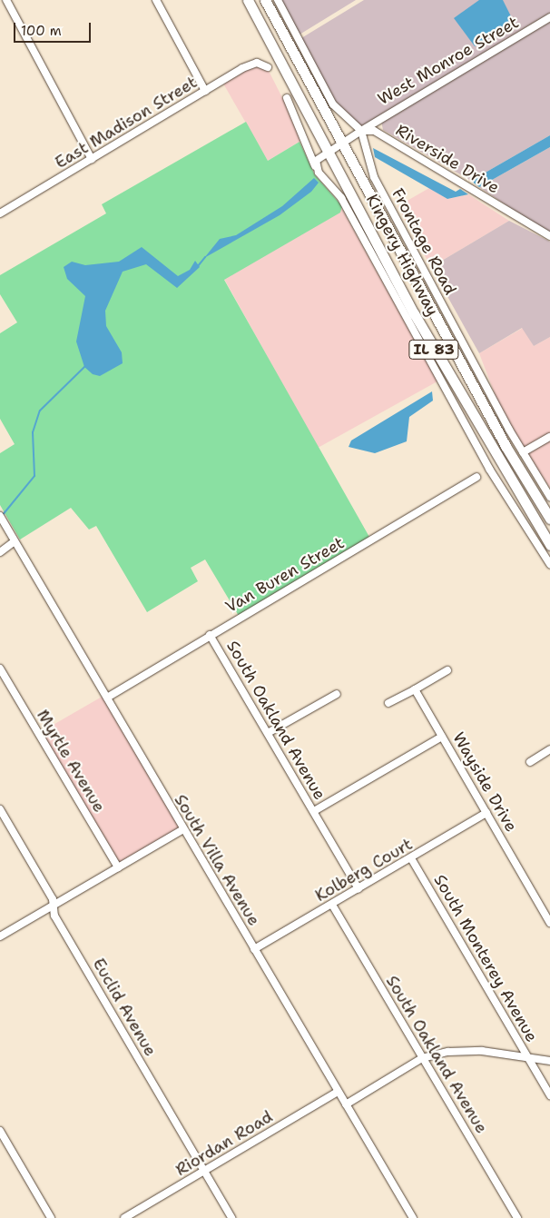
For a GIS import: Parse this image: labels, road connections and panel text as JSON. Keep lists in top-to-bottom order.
{
  "streets": {
    "highway": ["Kingery Highway", "IL 83"],
    "street": [
      "West Monroe Street",
      "East Madison Street",
      "Riverside Drive",
      "Frontage Road",
      "Van Buren Street",
      "South Oakland Avenue",
      "Myrtle Avenue",
      "Wayside Drive",
      "South Villa Avenue",
      "Kolberg Court",
      "South Monterey Avenue",
      "Euclid Avenue",
      "Riordan Road"
    ]
  },
  "crossings": [
    ["West Monroe Street", "Riverside Drive"],
    ["West Monroe Street", "Frontage Road"],
    ["Riverside Drive", "Frontage Road"],
    ["Van Buren Street", "South Oakland Avenue"],
    ["Van Buren Street", "South Villa Avenue"],
    ["South Oakland Avenue", "Kolberg Court"],
    ["Wayside Drive", "Kolberg Court"],
    ["South Villa Avenue", "Kolberg Court"],
    ["South Villa Avenue", "Riordan Road"],
    ["Kolberg Court", "South Monterey Avenue"],
    ["Euclid Avenue", "Riordan Road"]
  ],
  "scale_bar": "100 m"
}
